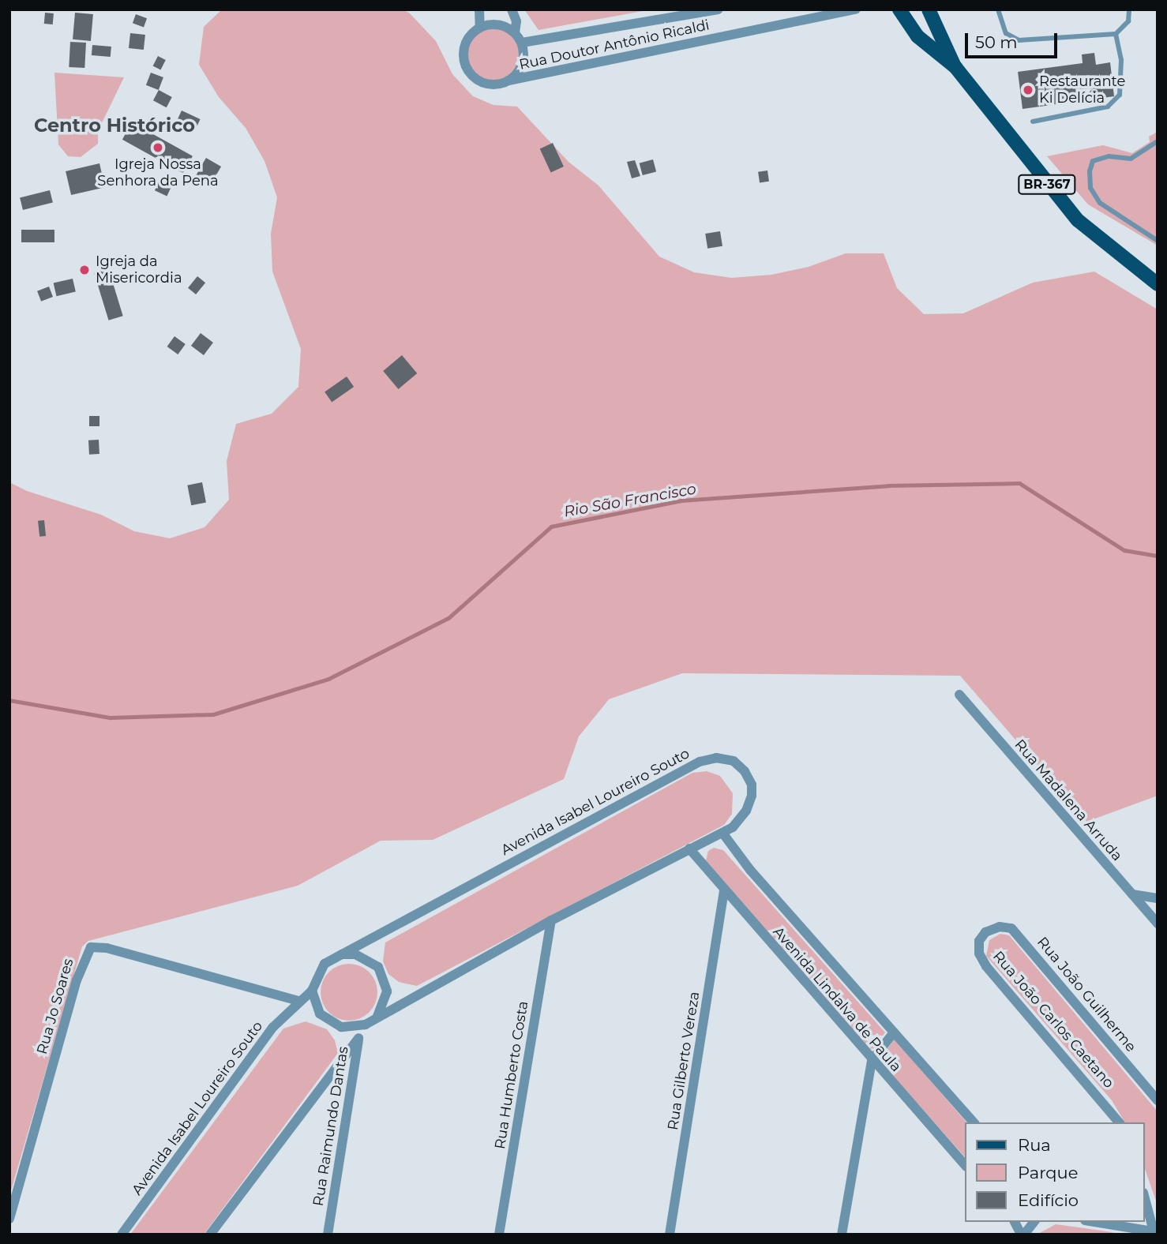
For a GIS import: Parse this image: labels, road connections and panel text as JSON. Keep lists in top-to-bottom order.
{
  "streets": {
    "main road": ["BR-367"],
    "street": [
      "Rua Doutor Antônio Ricaldi",
      "Rua Madalena Arruda",
      "Avenida Isabel Loureiro Souto",
      "Rua João Guilherme",
      "Avenida Lindalva de Paula",
      "Rua Jo Soares",
      "Rua João Carlos Caetano",
      "Rua Gilberto Vereza",
      "Rua Humberto Costa",
      "Rua Raimundo Dantas"
    ]
  },
  "crossings": [
    ["Avenida Isabel Loureiro Souto", "Avenida Lindalva de Paula"],
    ["Avenida Isabel Loureiro Souto", "Rua Jo Soares"],
    ["Avenida Isabel Loureiro Souto", "Rua Humberto Costa"],
    ["Avenida Isabel Loureiro Souto", "Rua Raimundo Dantas"],
    ["Rua João Guilherme", "Rua João Carlos Caetano"],
    ["Avenida Lindalva de Paula", "Rua Gilberto Vereza"]
  ],
  "districts": ["Centro Histórico"],
  "water": ["Rio São Francisco"],
  "places": ["Restaurante Ki Delícia", "Igreja Nossa Senhora da Pena", "Igreja da Misericordia"],
  "legend": ["Rua", "Parque", "Edifício"],
  "scale_bar": "50 m"
}
